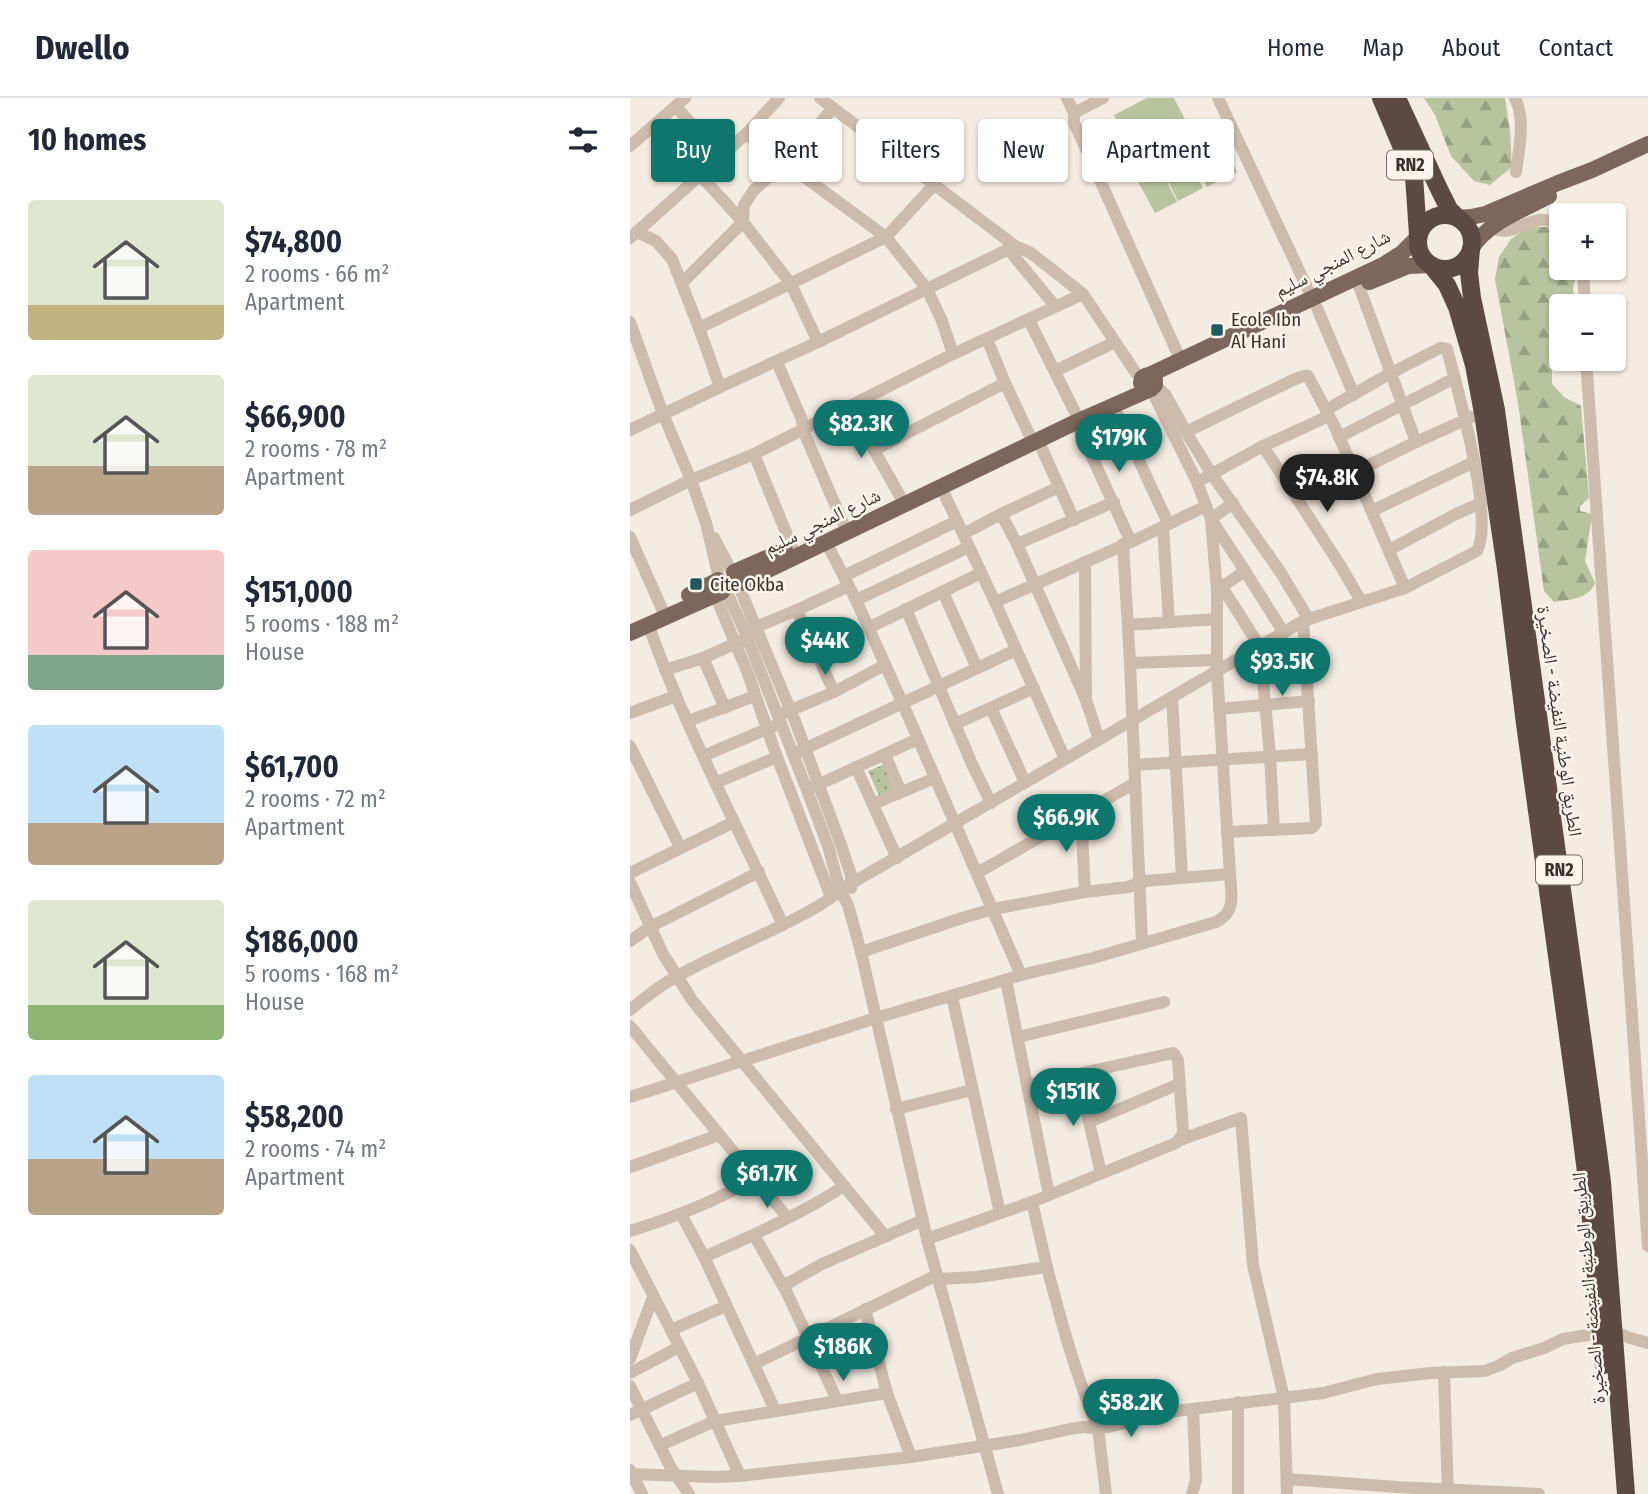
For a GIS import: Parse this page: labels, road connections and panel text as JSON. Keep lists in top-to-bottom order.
{
  "streets": {
    "highway": ["RN2", "الطريق الوطنية النفيضة - الصخيرة"],
    "main road": ["شارع المنجي سليم"]
  },
  "crossings": [
    ["RN2", "شارع المنجي سليم"],
    ["RN2", "الطريق الوطنية النفيضة - الصخيرة"],
    ["شارع المنجي سليم", "الطريق الوطنية النفيضة - الصخيرة"]
  ],
  "places": {
    "transit": ["Ecole Ibn Al Hani", "Cite Okba"]
  },
  "page": {
    "header": "Dwello",
    "nav": [
      "Home",
      "Map",
      "About",
      "Contact"
    ],
    "heading": "10 homes",
    "chip": [
      "Buy",
      "Rent",
      "Filters",
      "New",
      "Apartment"
    ],
    "list": [
      {
        "name": "$74,800",
        "note": "2 rooms · 66 m² · Apartment"
      },
      {
        "name": "$66,900",
        "note": "2 rooms · 78 m² · Apartment"
      },
      {
        "name": "$151,000",
        "note": "5 rooms · 188 m² · House"
      },
      {
        "name": "$61,700",
        "note": "2 rooms · 72 m² · Apartment"
      },
      {
        "name": "$186,000",
        "note": "5 rooms · 168 m² · House"
      },
      {
        "name": "$58,200",
        "note": "2 rooms · 74 m² · Apartment"
      }
    ],
    "map_buttons": ["+", "−"],
    "price": [
      "$82.3K",
      "$179K",
      "$74.8K",
      "$44K",
      "$93.5K",
      "$66.9K",
      "$151K",
      "$61.7K",
      "$186K",
      "$58.2K"
    ]
  }
}
